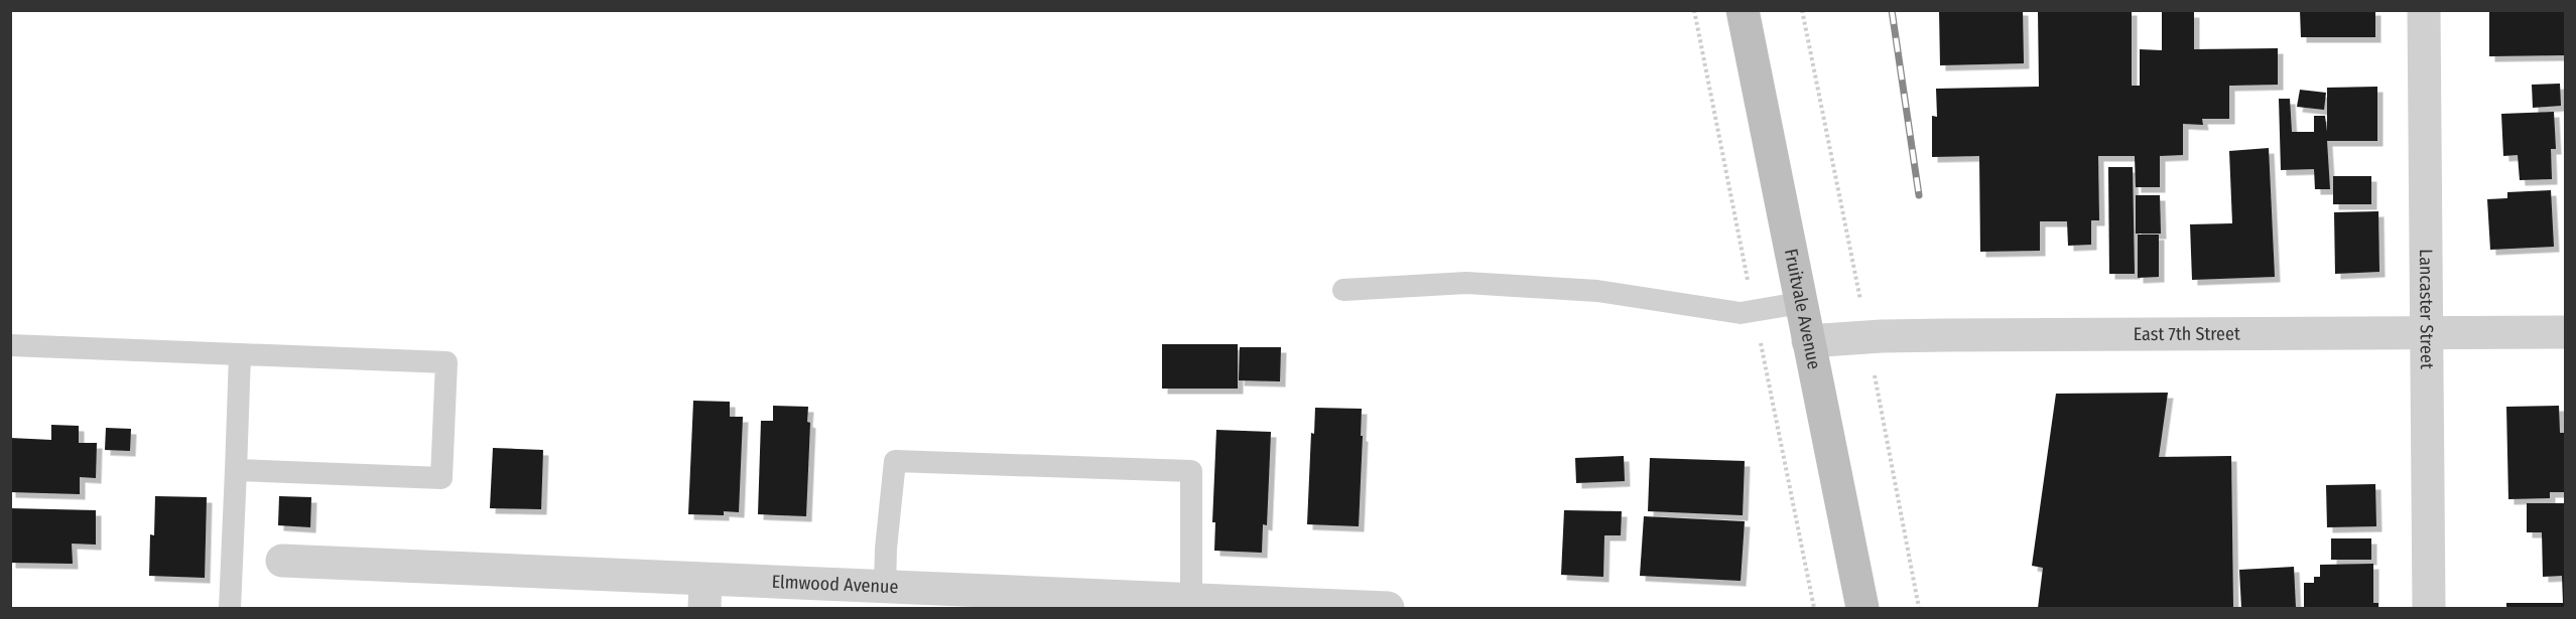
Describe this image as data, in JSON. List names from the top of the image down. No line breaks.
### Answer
{"streets":{"main road":["Fruitvale Avenue"],"street":["Lancaster Street","East 7th Street","Elmwood Avenue"]},"crossings":[["Lancaster Street","East 7th Street"],["Fruitvale Avenue","East 7th Street"]]}
